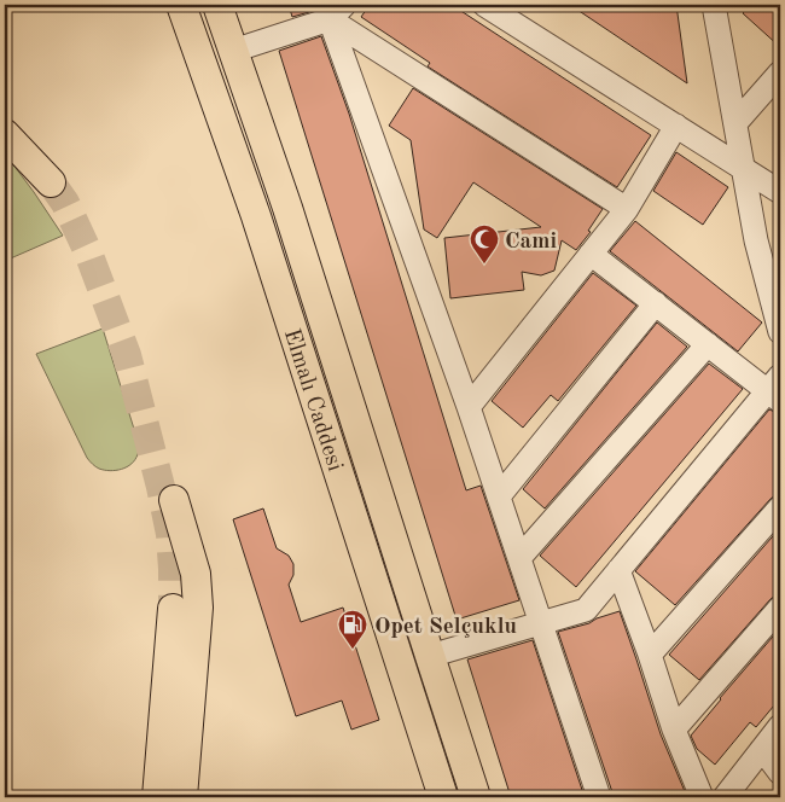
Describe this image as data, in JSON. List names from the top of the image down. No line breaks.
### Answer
{"streets":{"main road":["Elmalı Caddesi"]},"places":{"mosque":["Cami"],"fuel station":["Opet Selçuklu"]}}
